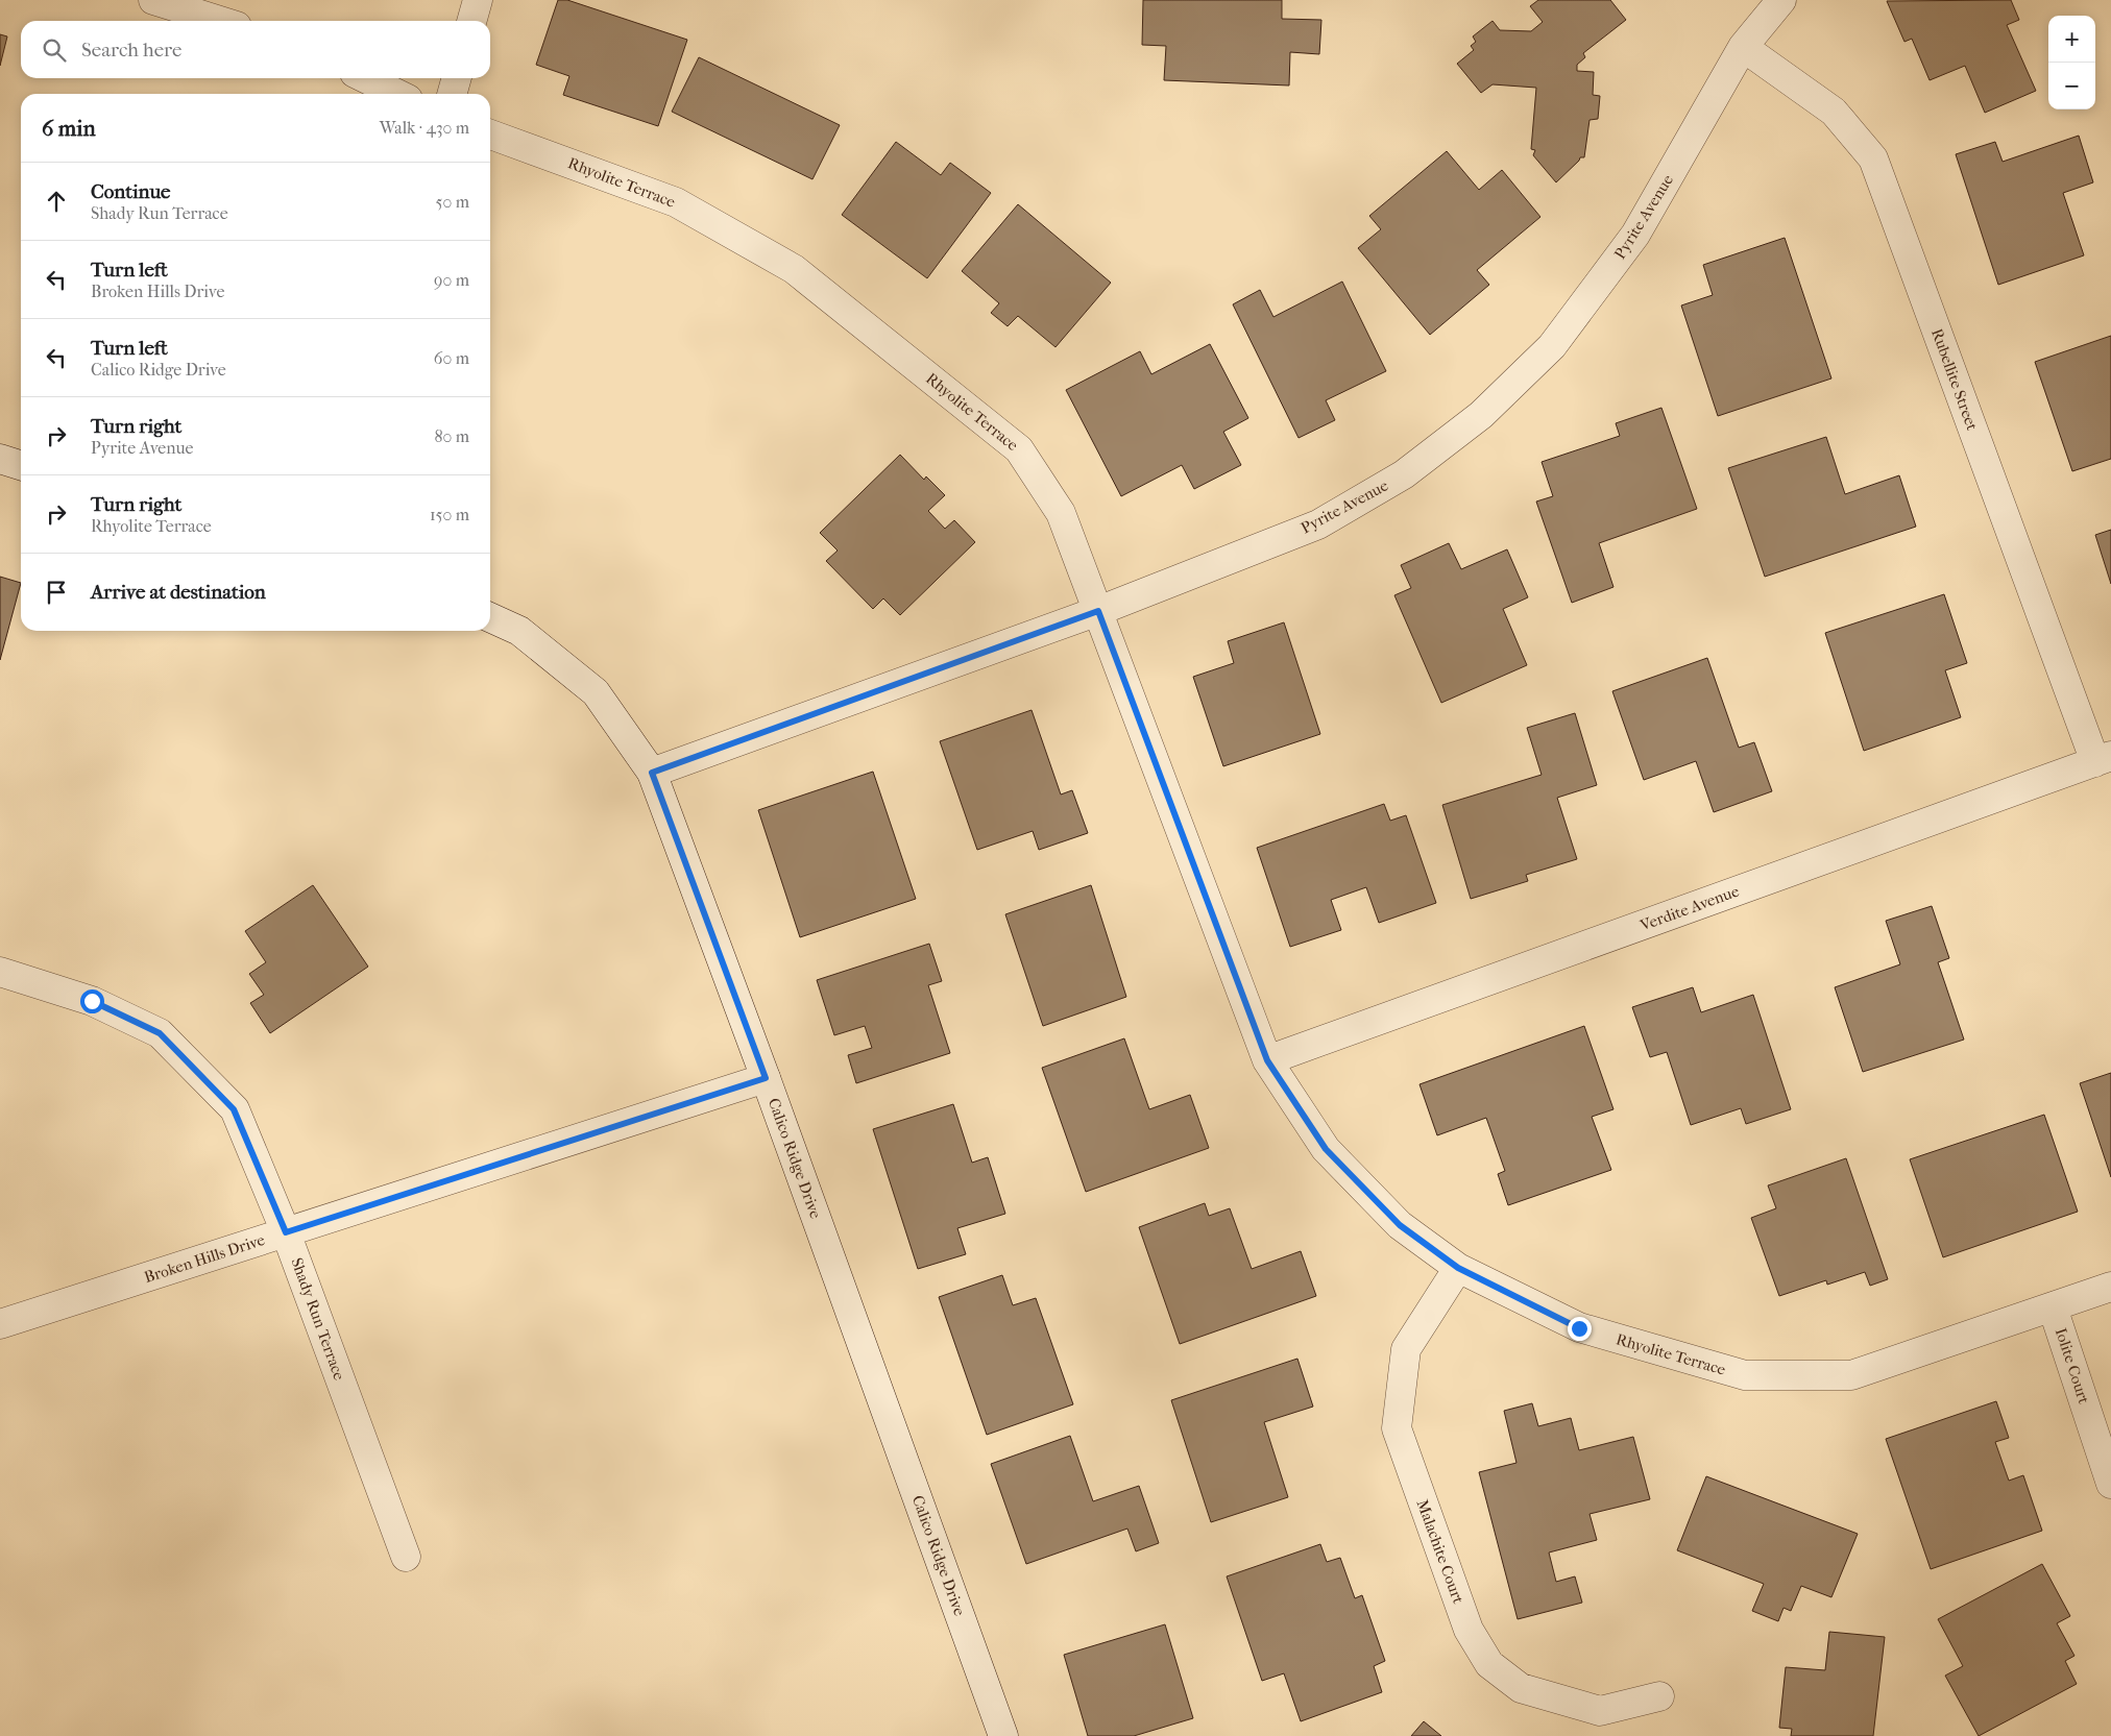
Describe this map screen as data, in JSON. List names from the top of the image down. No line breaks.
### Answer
{"streets":{"street":["Rhyolite Terrace","Pyrite Avenue","Rubellite Street","Verdite Avenue","Calico Ridge Drive","Broken Hills Drive","Shady Run Terrace","Iolite Court","Malachite Court"]},"crossings":[["Rhyolite Terrace","Pyrite Avenue"],["Rhyolite Terrace","Verdite Avenue"],["Rhyolite Terrace","Iolite Court"],["Rhyolite Terrace","Malachite Court"],["Pyrite Avenue","Rubellite Street"],["Pyrite Avenue","Calico Ridge Drive"],["Rubellite Street","Verdite Avenue"],["Calico Ridge Drive","Broken Hills Drive"],["Broken Hills Drive","Shady Run Terrace"]],"page":{"map_buttons":["+","−"],"search":"Search here","heading":["6 min","Walk · 430 m"],"list":[["Continue","Shady Run Terrace","50 m"],["Turn left","Broken Hills Drive","90 m"],["Turn left","Calico Ridge Drive","60 m"],["Turn right","Pyrite Avenue","80 m"],["Turn right","Rhyolite Terrace","150 m"],"Arrive at destination"]}}
